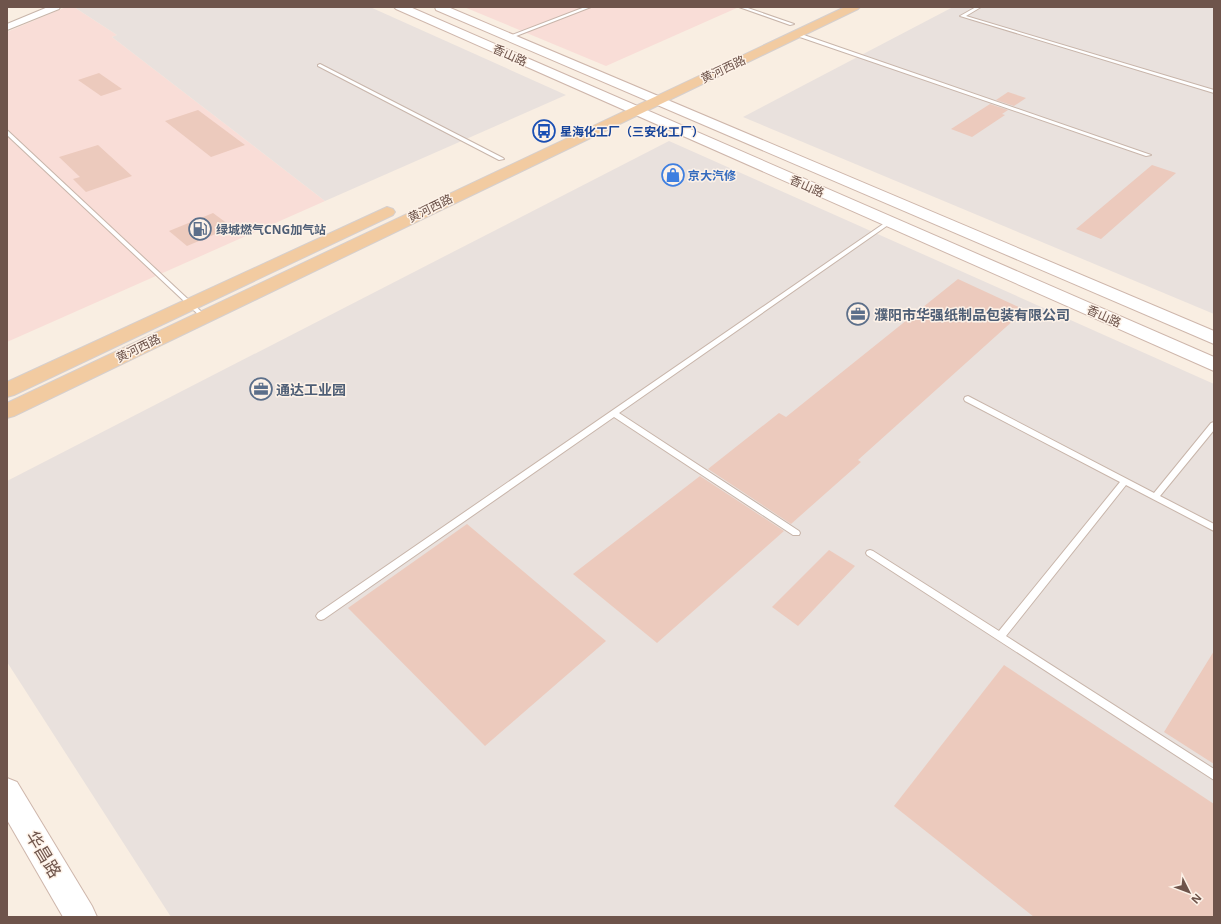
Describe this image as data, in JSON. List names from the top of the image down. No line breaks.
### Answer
{"streets":{"main road":["黄河西路"],"street":["香山路","华昌路"]},"crossings":[["香山路","黄河西路"]],"places":{"bus stop":["星海化工厂（三安化工厂）"],"shop":["京大汽修"],"fuel station":["绿城燃气CNG加气站"],"office":["濮阳市华强纸制品包装有限公司","通达工业园"]},"north":"bottom right"}
